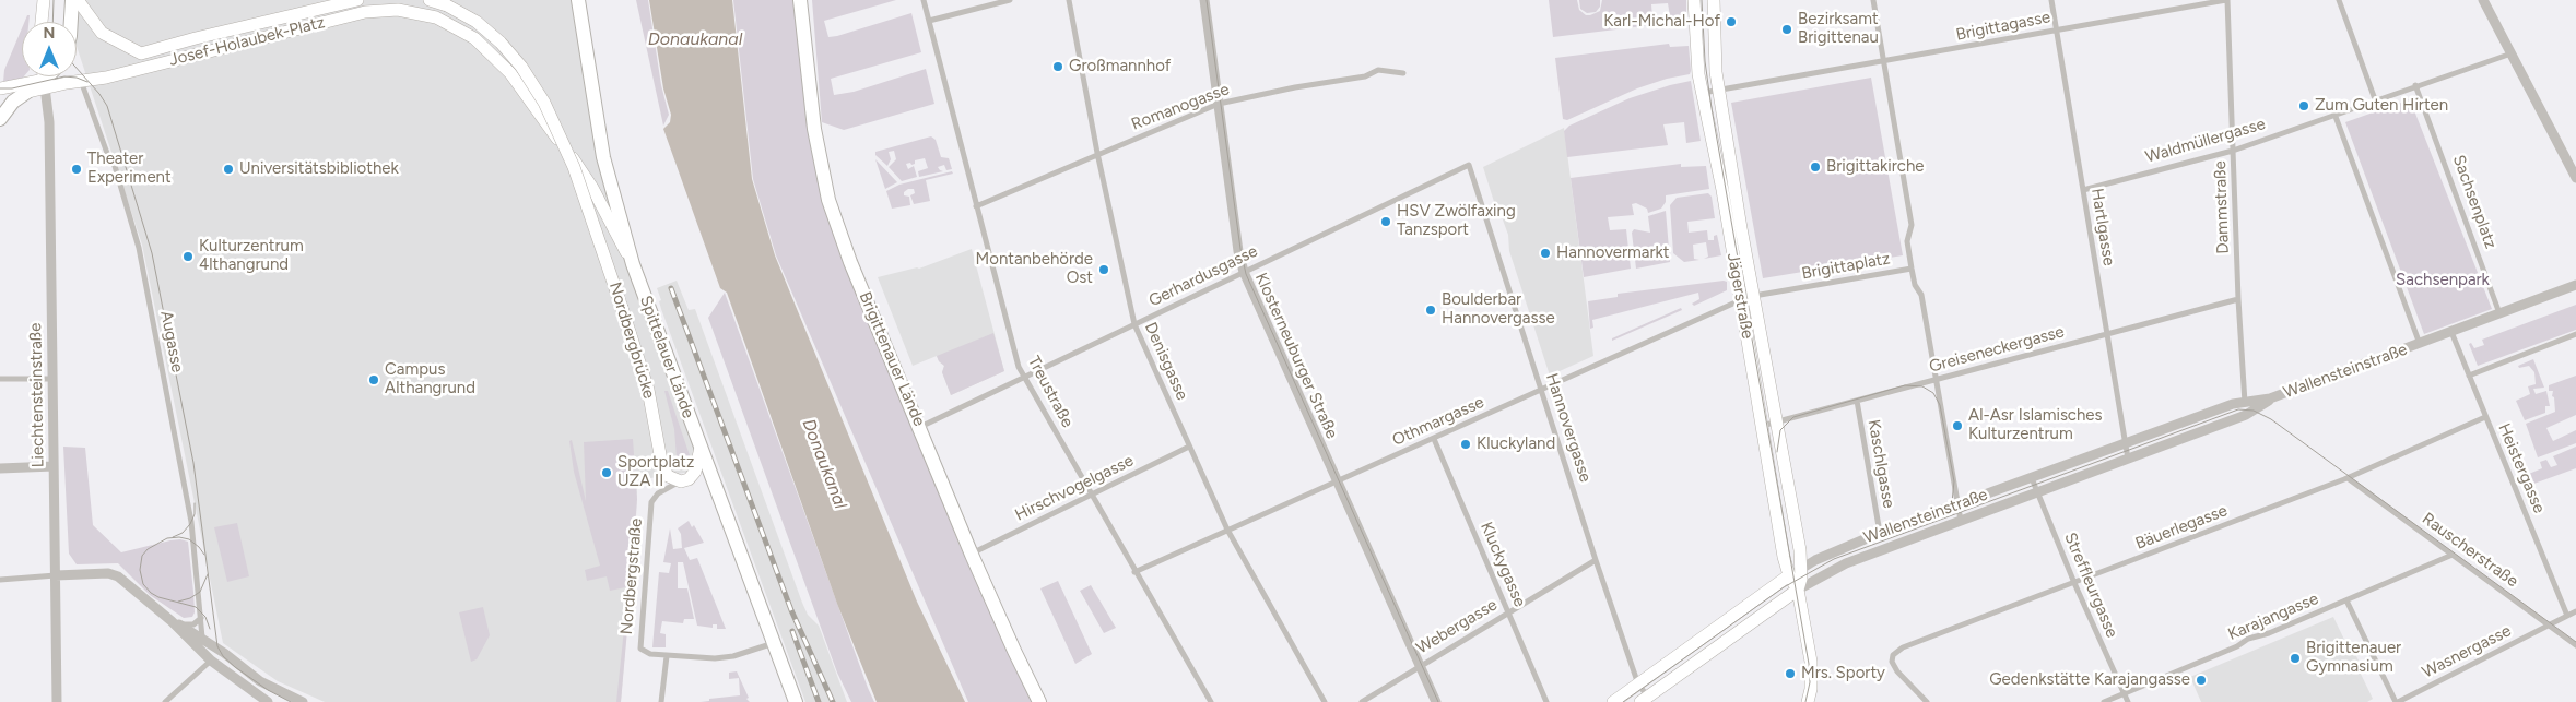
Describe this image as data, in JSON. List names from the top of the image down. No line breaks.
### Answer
{"streets":{"main road":["Josef-Holaubek-Platz","Jägerstraße","Nordbergbrücke","Spittelauer Lände","Brigittenauer Lände","Wallensteinstraße"],"street":["Brigittagasse","Romanogasse","Waldmüllergasse","Sachsenplatz","Dammstraße","Hartlgasse","Brigittaplatz","Gerhardusgasse","Augasse","Greiseneckergasse","Klosterneuburger Straße","Denisgasse","Treustraße","Liechtensteinstraße","Othmargasse","Hannovergasse","Kaschlgasse","Heistergasse","Hirschvogelgasse","Bäuerlegasse","Rauscherstraße","Kluckygasse","Nordbergstraße","Streffleurgasse","Karajangasse","Webergasse","Wasnergasse"]},"crossings":[["Brigittagasse","Dammstraße"],["Brigittagasse","Hartlgasse"],["Brigittagasse","Brigittaplatz"],["Josef-Holaubek-Platz","Nordbergbrücke"],["Josef-Holaubek-Platz","Augasse"],["Josef-Holaubek-Platz","Liechtensteinstraße"],["Romanogasse","Klosterneuburger Straße"],["Romanogasse","Denisgasse"],["Romanogasse","Treustraße"],["Waldmüllergasse","Dammstraße"],["Waldmüllergasse","Hartlgasse"],["Dammstraße","Greiseneckergasse"],["Dammstraße","Wallensteinstraße"],["Hartlgasse","Greiseneckergasse"],["Hartlgasse","Wallensteinstraße"],["Brigittaplatz","Jägerstraße"],["Brigittaplatz","Othmargasse"],["Gerhardusgasse","Klosterneuburger Straße"],["Gerhardusgasse","Brigittenauer Lände"],["Gerhardusgasse","Denisgasse"],["Gerhardusgasse","Treustraße"],["Gerhardusgasse","Hannovergasse"],["Jägerstraße","Greiseneckergasse"],["Jägerstraße","Wallensteinstraße"],["Jägerstraße","Othmargasse"],["Nordbergbrücke","Spittelauer Lände"],["Nordbergbrücke","Nordbergstraße"],["Greiseneckergasse","Kaschlgasse"],["Klosterneuburger Straße","Othmargasse"],["Klosterneuburger Straße","Webergasse"],["Brigittenauer Lände","Hirschvogelgasse"],["Denisgasse","Othmargasse"],["Denisgasse","Hirschvogelgasse"],["Wallensteinstraße","Hannovergasse"],["Wallensteinstraße","Kaschlgasse"],["Wallensteinstraße","Streffleurgasse"],["Treustraße","Othmargasse"],["Treustraße","Hirschvogelgasse"],["Othmargasse","Hannovergasse"],["Othmargasse","Kluckygasse"],["Hannovergasse","Webergasse"],["Heistergasse","Bäuerlegasse"],["Heistergasse","Wasnergasse"],["Bäuerlegasse","Rauscherstraße"],["Bäuerlegasse","Streffleurgasse"],["Rauscherstraße","Karajangasse"],["Rauscherstraße","Wasnergasse"],["Kluckygasse","Webergasse"],["Streffleurgasse","Karajangasse"]],"water":["Donaukanal"],"parks":["Sachsenpark"],"places":["Karl-Michal-Hof","Bezirksamt Brigittenau","Großmannhof","Zum Guten Hirten","Brigittakirche","Theater Experiment","Universitätsbibliothek","HSV Zwölfaxing Tanzsport","Hannovermarkt","Kulturzentrum 4lthangrund","Montanbehörde Ost","Boulderbar Hannovergasse","Campus Althangrund","Al-Asr Islamisches Kulturzentrum","Kluckyland","Sportplatz UZA II","Brigittenauer Gymnasium","Mrs. Sporty","Gedenkstätte Karajangasse"],"north":"top"}
